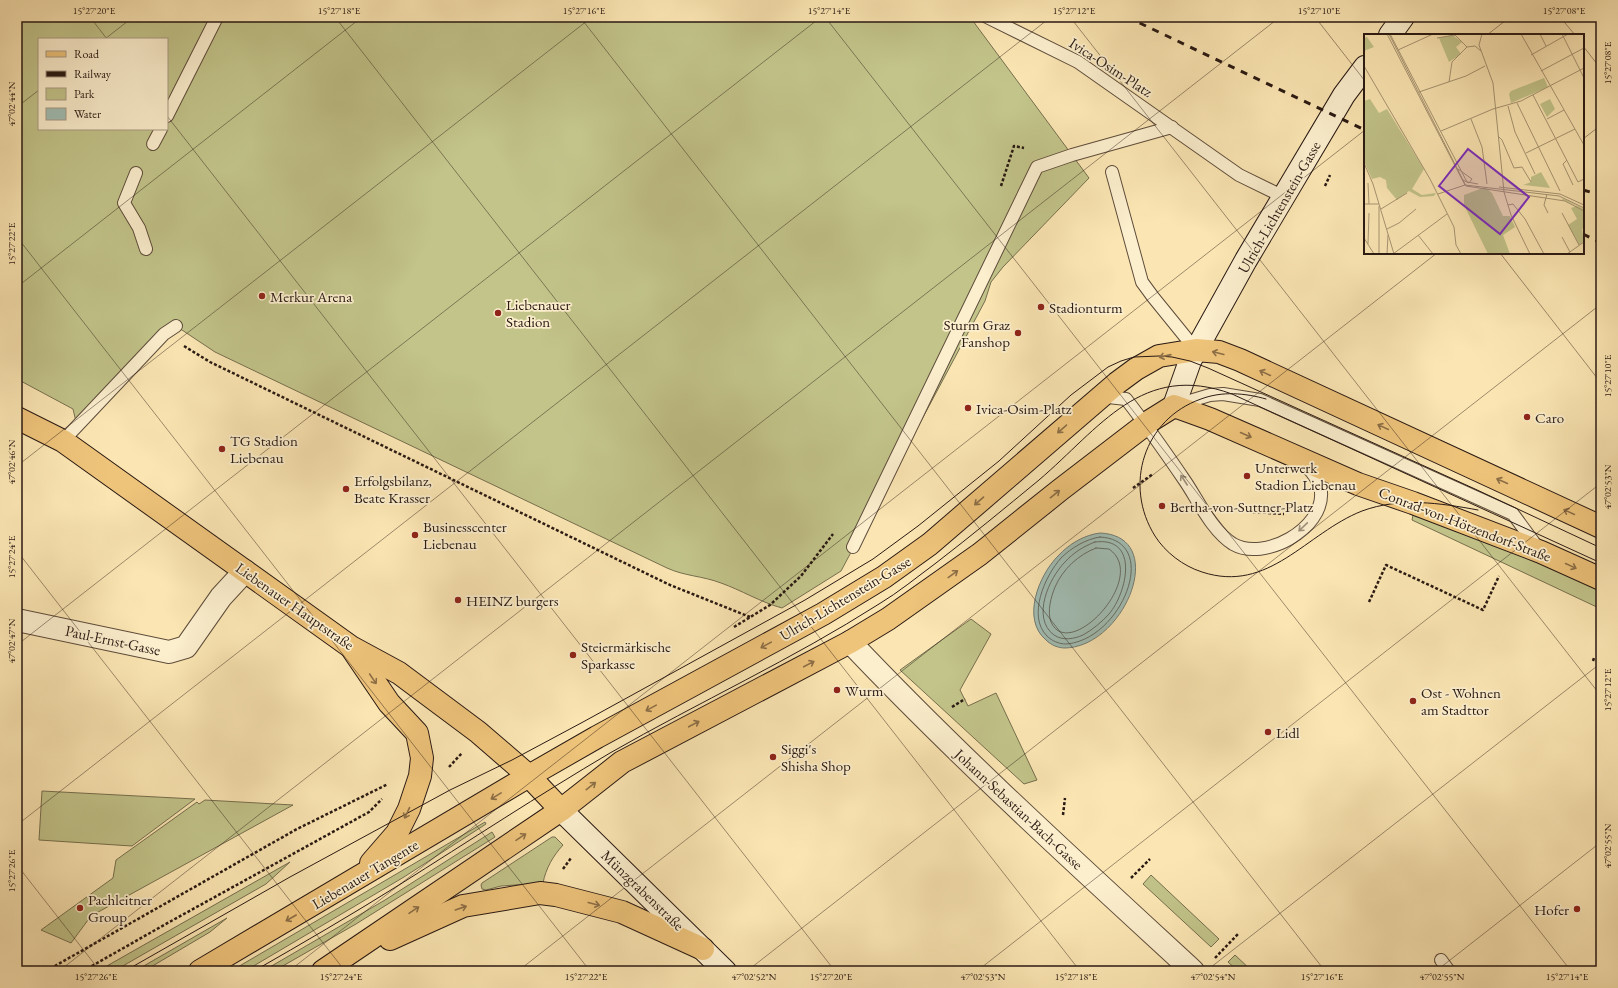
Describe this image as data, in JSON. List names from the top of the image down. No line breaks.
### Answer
{"streets":{"main road":["Ulrich-Lichtenstein-Gasse","Conrad-von-Hötzendorf-Straße","Liebenauer Hauptstraße","Liebenauer Tangente"],"street":["Paul-Ernst-Gasse","Johann-Sebastian-Bach-Gasse","Münzgrabenstraße"],"lane":["Ivica-Osim-Platz"]},"crossings":[["Ivica-Osim-Platz","Ulrich-Lichtenstein-Gasse"],["Ulrich-Lichtenstein-Gasse","Conrad-von-Hötzendorf-Straße"],["Ulrich-Lichtenstein-Gasse","Liebenauer Hauptstraße"],["Ulrich-Lichtenstein-Gasse","Liebenauer Tangente"],["Liebenauer Hauptstraße","Paul-Ernst-Gasse"],["Liebenauer Hauptstraße","Liebenauer Tangente"],["Liebenauer Hauptstraße","Münzgrabenstraße"]],"one_way":["Ulrich-Lichtenstein-Gasse"],"places":["Merkur Arena","Stadionturm","Liebenauer Stadion","Sturm Graz Fanshop","Ivica-Osim-Platz","Caro","TG Stadion Liebenau","Unterwerk Stadion Liebenau","Erfolgsbilanz, Beate Krasser","Bertha-von-Suttner-Platz","Businesscenter Liebenau","HEINZ burgers","Steiermärkische Sparkasse","Wurm","Ost - Wohnen am Stadttor","Lidl","Siggi's Shisha Shop","Pachleitner Group","Hofer"],"legend":["Road","Railway","Park","Water"],"coordinates":["15°27'20\"E","15°27'18\"E","15°27'16\"E","15°27'14\"E","15°27'12\"E","15°27'10\"E","15°27'08\"E","47°02'44\"N","15°27'22\"E","47°02'46\"N","47°02'53\"N","15°27'24\"E","47°02'47\"N","47°02'55\"N","15°27'26\"E","47°02'52\"N","47°02'54\"N"]}
